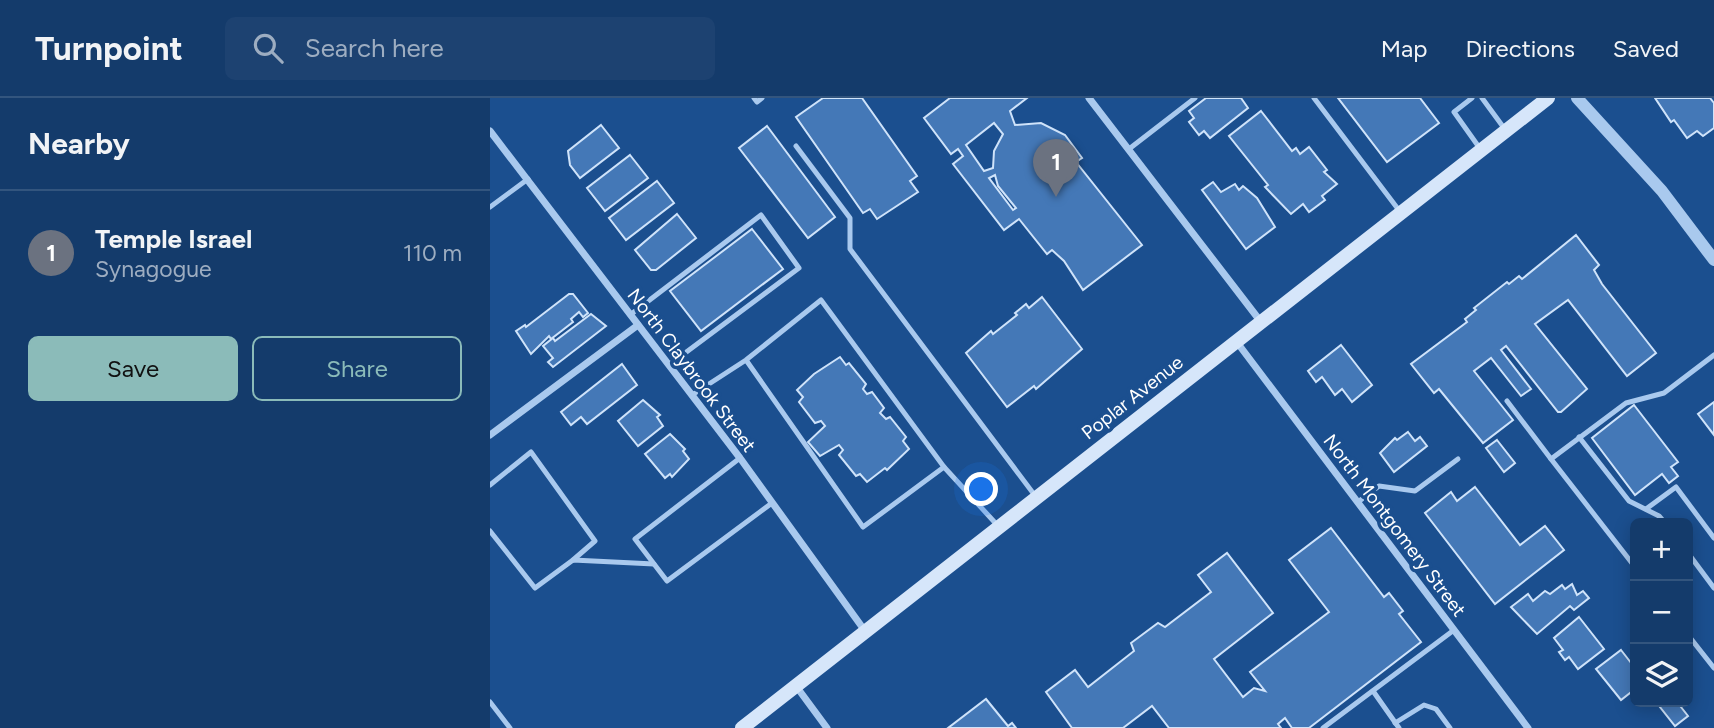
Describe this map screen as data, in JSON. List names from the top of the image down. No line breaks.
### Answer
{"streets":{"main road":["Poplar Avenue"],"street":["North Claybrook Street","North Montgomery Street"]},"crossings":[["North Claybrook Street","Poplar Avenue"],["Poplar Avenue","North Montgomery Street"]],"page":{"header":"Turnpoint","search":"Search here","nav":["Map","Directions","Saved"],"heading":"Nearby","pins":"1","list":[{"mark":"1","name":"Temple Israel","note":"Synagogue","value":"110 m"}],"buttons":["Save","Share"],"map_buttons":["+","−"]}}
